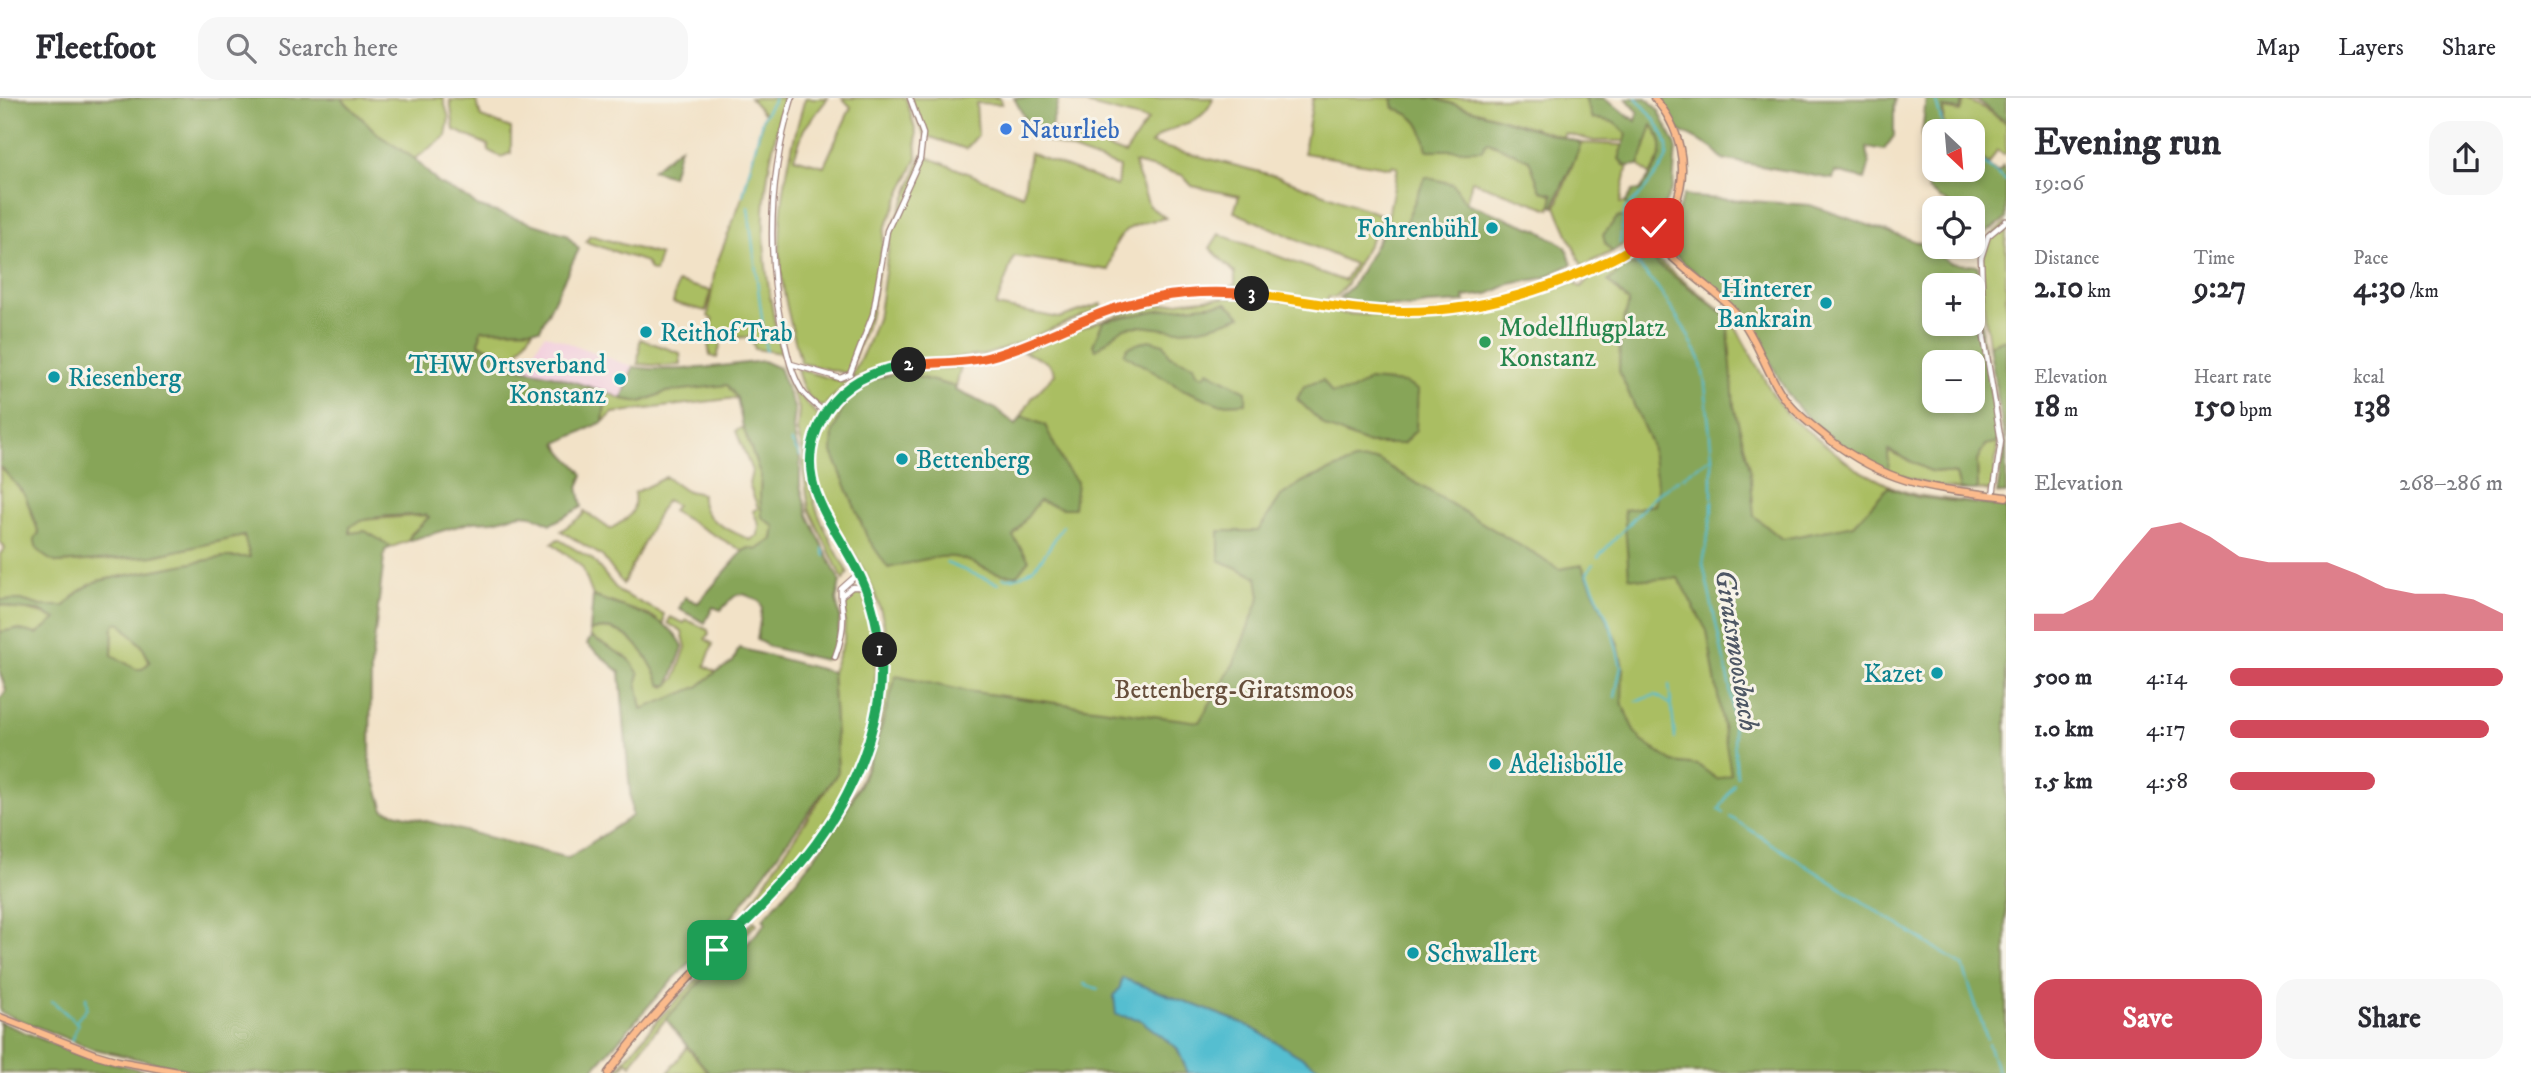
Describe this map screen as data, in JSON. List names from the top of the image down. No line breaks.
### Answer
{"water":["Giratsmoosbach"],"parks":["Bettenberg-Giratsmoos"],"places":["Naturlieb","Fohrenbühl","Hinterer Bankrain","Reithof Trab","Modellflugplatz Konstanz","Riesenberg","THW Ortsverband Konstanz","Bettenberg","Kazet","Adelisbölle","Schwallert"],"north":"bottom right","page":{"header":"Fleetfoot","search":"Search here","nav":["Map","Layers","Share"],"heading":["Evening run","19:06"],"map_buttons":["+","−"],"stats":[["Distance","2.10 km"],["Time","9:27"],["Pace","4:30 /km"],["Elevation","18 m"],["Heart rate","150 bpm"],["kcal","138"]],"pins":["3","2","1"],"chart":["Elevation","268–286 m"],"list":[{"name":"500 m","note":"4:14"},{"name":"1.0 km","note":"4:17"},{"name":"1.5 km","note":"4:58"}],"buttons":["Save","Share"]}}
